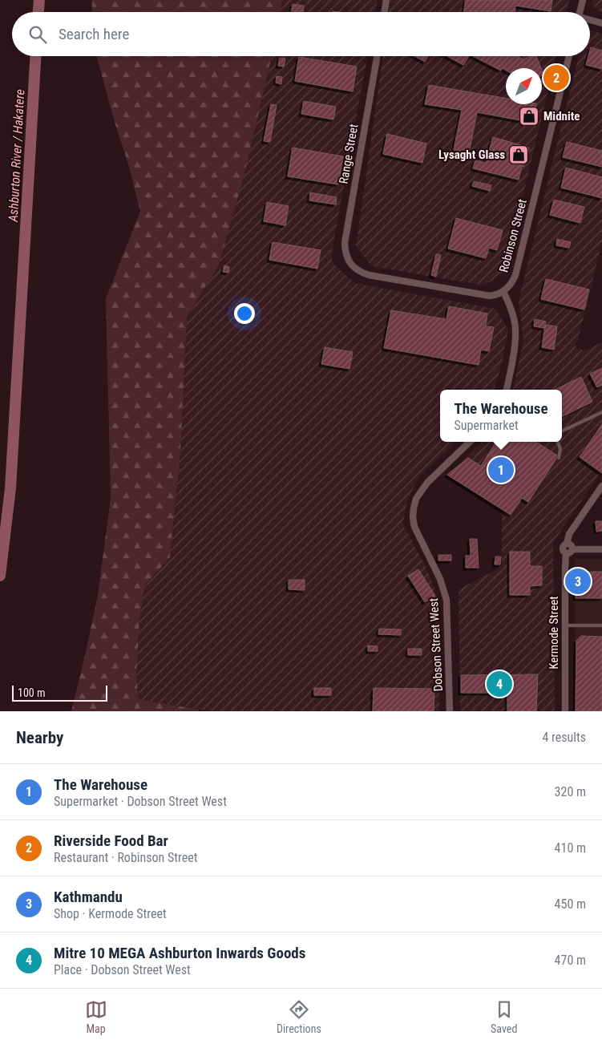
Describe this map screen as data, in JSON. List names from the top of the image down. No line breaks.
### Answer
{"streets":{"street":["Range Street","Robinson Street","Kermode Street","Dobson Street West"]},"crossings":[["Range Street","Robinson Street"]],"water":["Ashburton River / Hakatere"],"places":{"shop":["Midnite","Lysaght Glass"]},"scale_bar":"100 m","north":"top right","page":{"search":"Search here","pins":["2","1","3","4"],"popup":["The Warehouse","Supermarket"],"scale":"100 m","heading":["Nearby","4 results"],"list":[{"mark":"1","name":"The Warehouse","note":"Supermarket · Dobson Street West","value":"320 m"},{"mark":"2","name":"Riverside Food Bar","note":"Restaurant · Robinson Street","value":"410 m"},{"mark":"3","name":"Kathmandu","note":"Shop · Kermode Street","value":"450 m"},{"mark":"4","name":"Mitre 10 MEGA Ashburton Inwards Goods","note":"Place · Dobson Street West","value":"470 m"}],"nav":["Map","Directions","Saved"]}}
